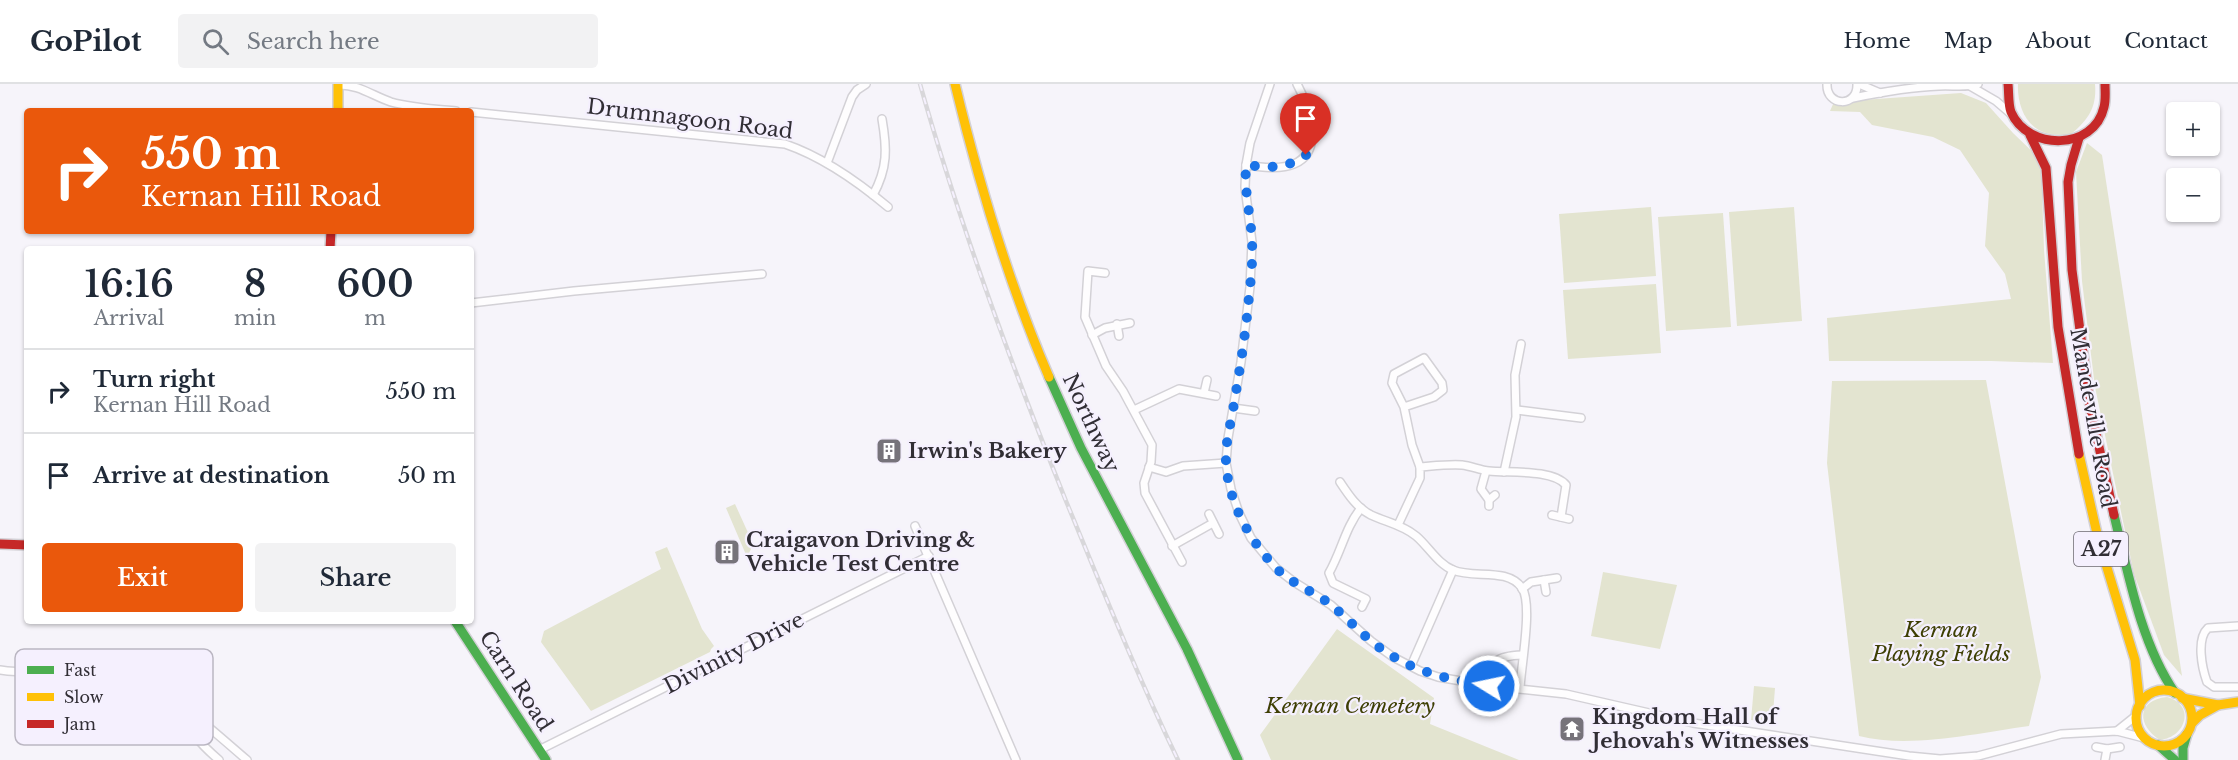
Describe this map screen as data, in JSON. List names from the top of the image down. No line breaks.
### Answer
{"streets":{"main road":["Mandeville Road","Northway","A27","Carn Road"],"street":["Drumnagoon Road","Divinity Drive"]},"crossings":[["Mandeville Road","A27"],["Divinity Drive","Carn Road"]],"parks":["Kernan Playing Fields","Kernan Cemetery"],"places":{"building":["Irwin's Bakery","Craigavon Driving & Vehicle Test Centre"],"temple":["Kingdom Hall of Jehovah's Witnesses"]},"legend":["Fast","Slow","Jam"],"page":{"header":"GoPilot","search":"Search here","nav":["Home","Map","About","Contact"],"map_buttons":["+","−"],"turn":["550 m","Kernan Hill Road"],"eta":["16:16","Arrival","8","min","600","m"],"list":[{"name":"Turn right","note":"Kernan Hill Road","value":"550 m"},{"name":"Arrive at destination","value":"50 m"}],"buttons":["Exit","Share"]}}
